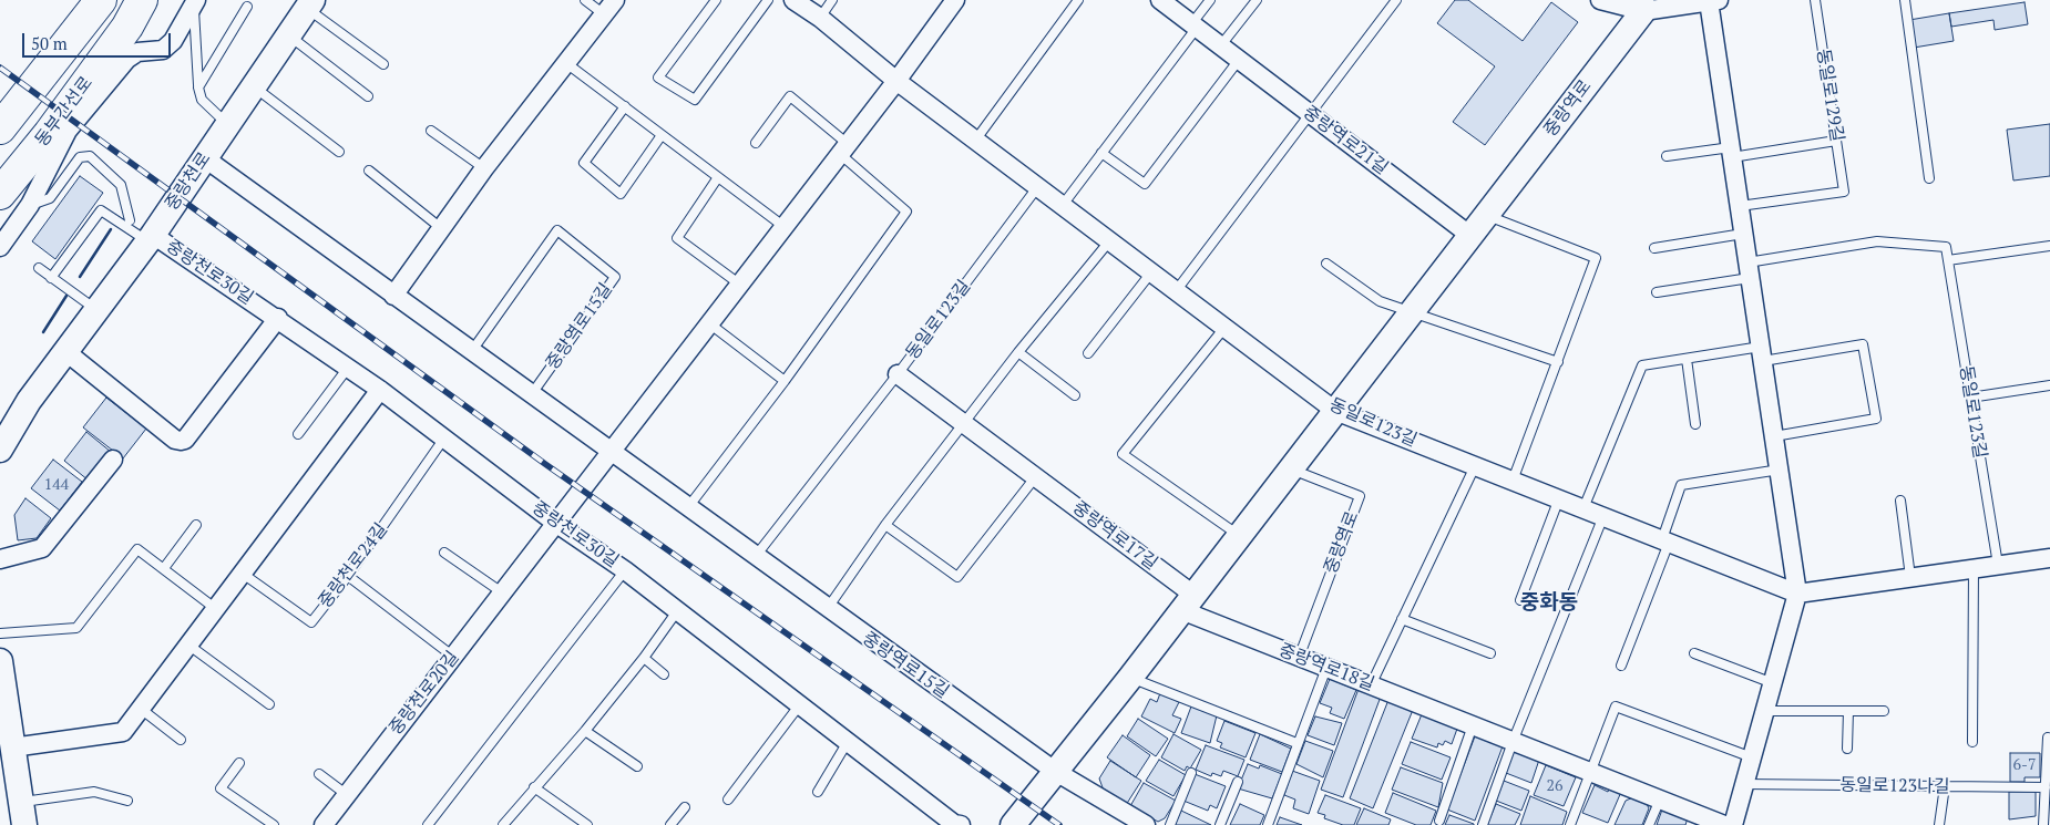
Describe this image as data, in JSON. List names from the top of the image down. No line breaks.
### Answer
{"streets":{"highway":["동부간선로"],"street":["중랑역로","중랑역로21길","중랑천로","중랑천로30길","동일로123길","중랑역로15길","중랑역로17길","중랑역로18길","중랑천로20길"],"lane":["동일로129길","중랑천로24길","동일로123나길"]},"crossings":[["중랑역로","중랑역로21길"],["중랑역로","동일로123길"],["중랑역로","중랑역로15길"],["중랑역로","중랑역로17길"],["중랑역로","중랑역로18길"],["중랑천로","중랑천로30길"],["중랑천로","중랑역로15길"],["중랑천로30길","중랑천로24길"],["중랑천로30길","중랑천로20길"],["동일로123길","중랑역로17길"],["동일로123길","중랑천로20길"],["중랑역로15길","중랑천로20길"],["중랑역로17길","중랑역로18길"]],"districts":["중화동"],"house_numbers":["144","6-7","26"],"scale_bar":"50 m"}
